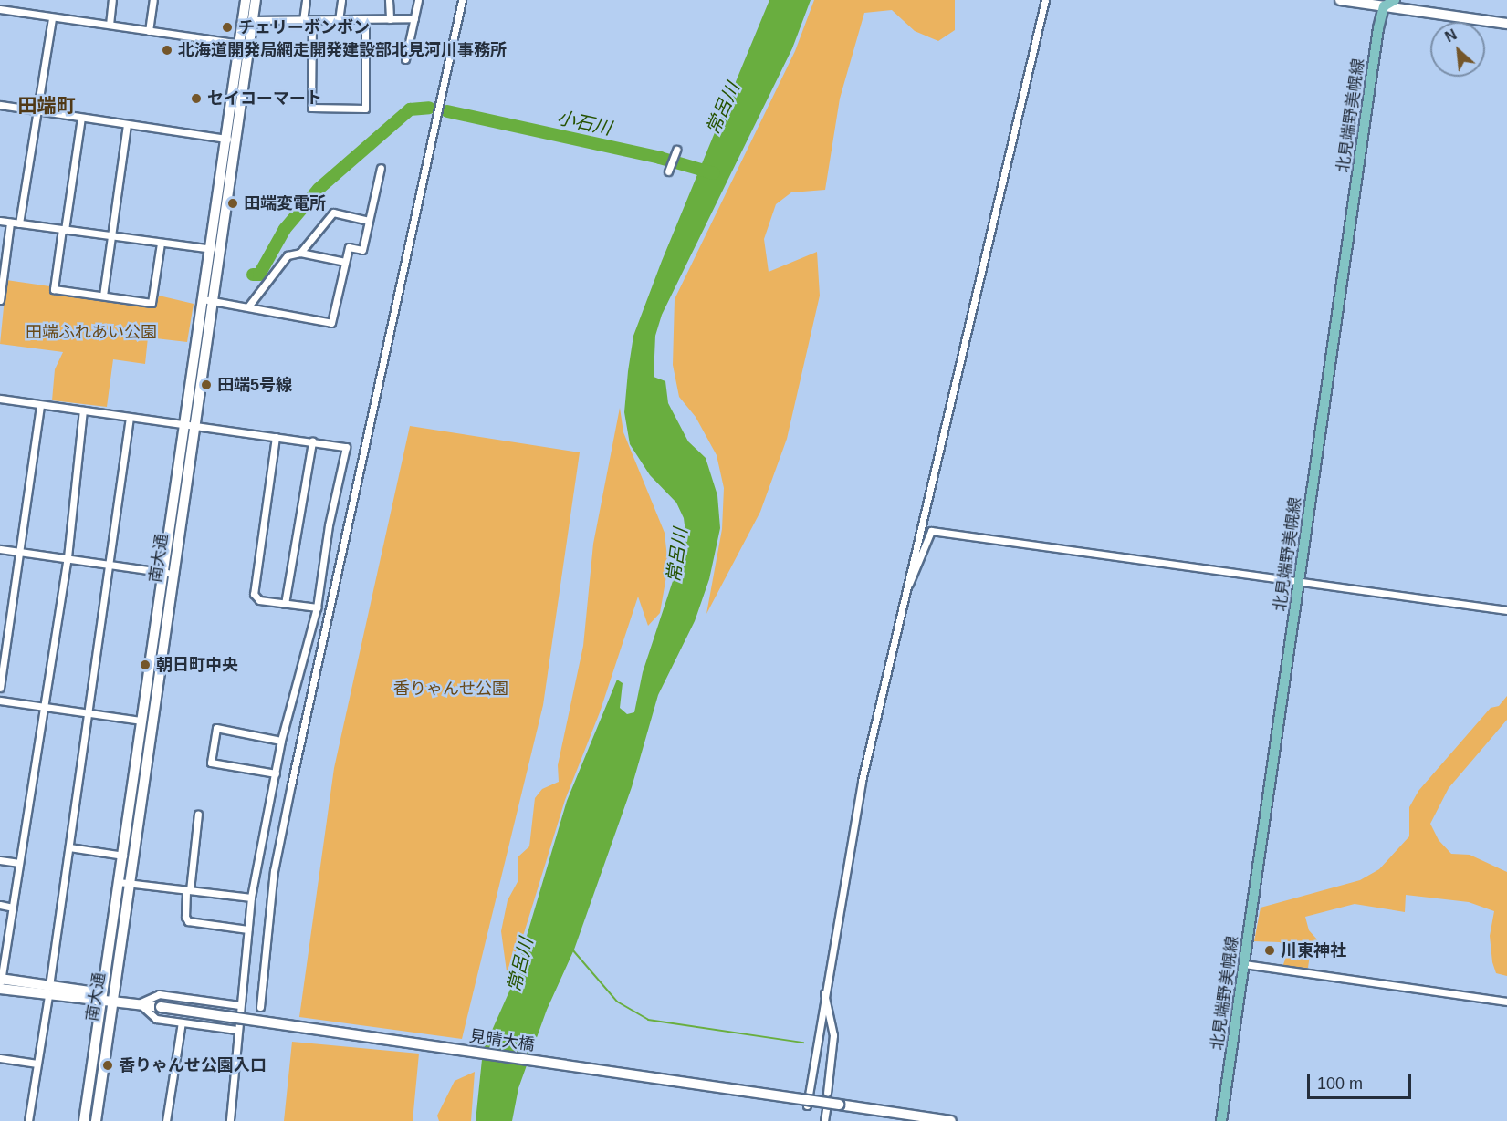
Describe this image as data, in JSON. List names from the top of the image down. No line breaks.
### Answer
{"streets":{"main road":["北見端野美幌線"],"street":["南大通","見晴大橋"]},"crossings":[["南大通","見晴大橋"]],"districts":["田端町"],"water":["常呂川","小石川"],"parks":["田端ふれあい公園","香りゃんせ公園"],"places":["チェリーボンボン","北海道開発局網走開発建設部北見河川事務所","セイコーマート","田端変電所","田端5号線","朝日町中央","川東神社","香りゃんせ公園入口"],"scale_bar":"100 m","north":"top left"}
